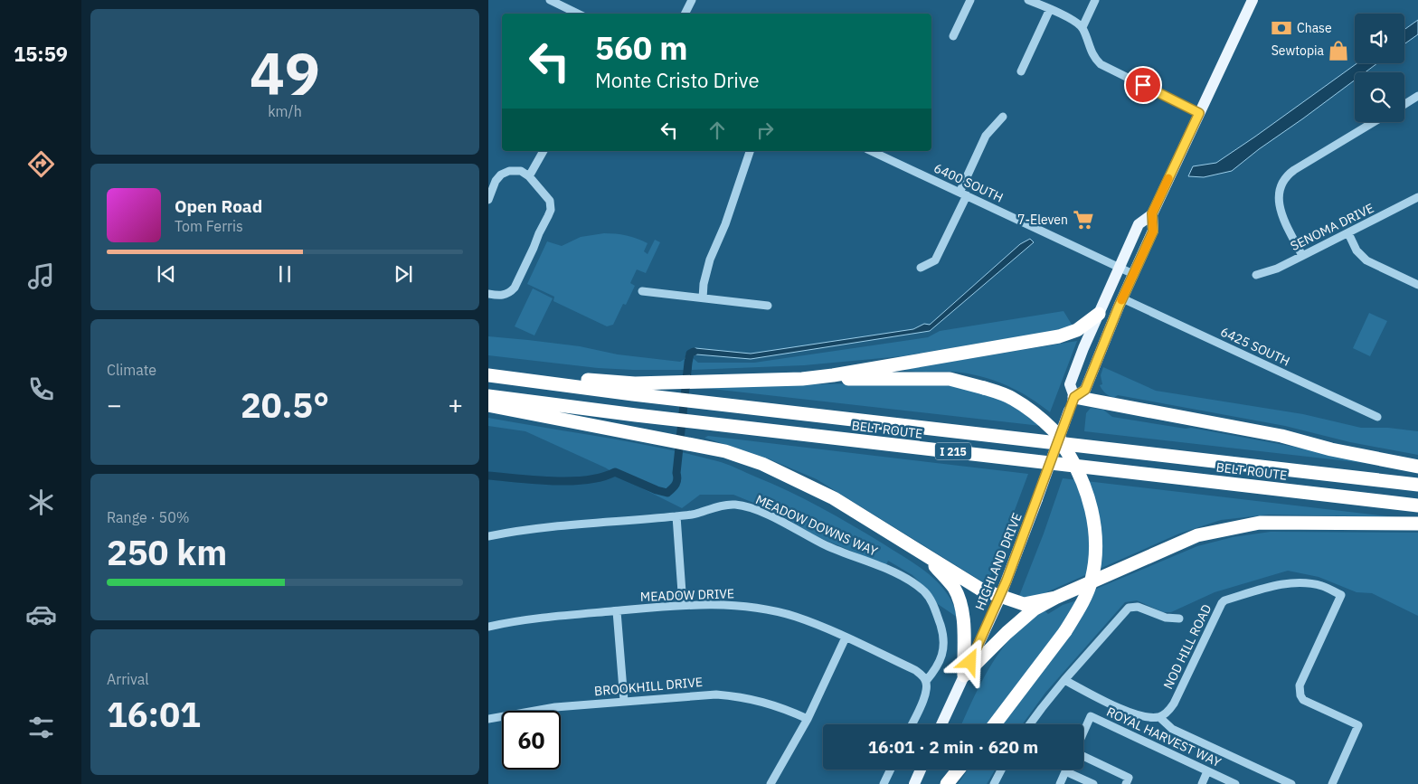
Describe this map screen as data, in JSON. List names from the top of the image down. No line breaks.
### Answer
{"streets":{"highway":["BELT ROUTE","I 215"],"main road":["HIGHLAND DRIVE"],"street":["6400 SOUTH","SENOMA DRIVE","6425 SOUTH","MEADOW DOWNS WAY","MEADOW DRIVE","NOD HILL ROAD","BROOKHILL DRIVE","ROYAL HARVEST WAY"]},"crossings":[["6400 SOUTH","HIGHLAND DRIVE"],["6425 SOUTH","HIGHLAND DRIVE"],["MEADOW DOWNS WAY","MEADOW DRIVE"]],"places":{"bank":["Chase"],"shop":["Sewtopia"],"supermarket":["7-Eleven"]},"page":{"tabs":"15:59","tile":[["49","km/h"],"Climate",["Range · 50%","250 km"],["Arrival","16:01"]],"turn":["560 m","Monte Cristo Drive"],"song":["Open Road","Tom Ferris"],"heat":["−","20.5°","+"],"limit":"60","trip":"16:01 · 2 min · 620 m"}}
